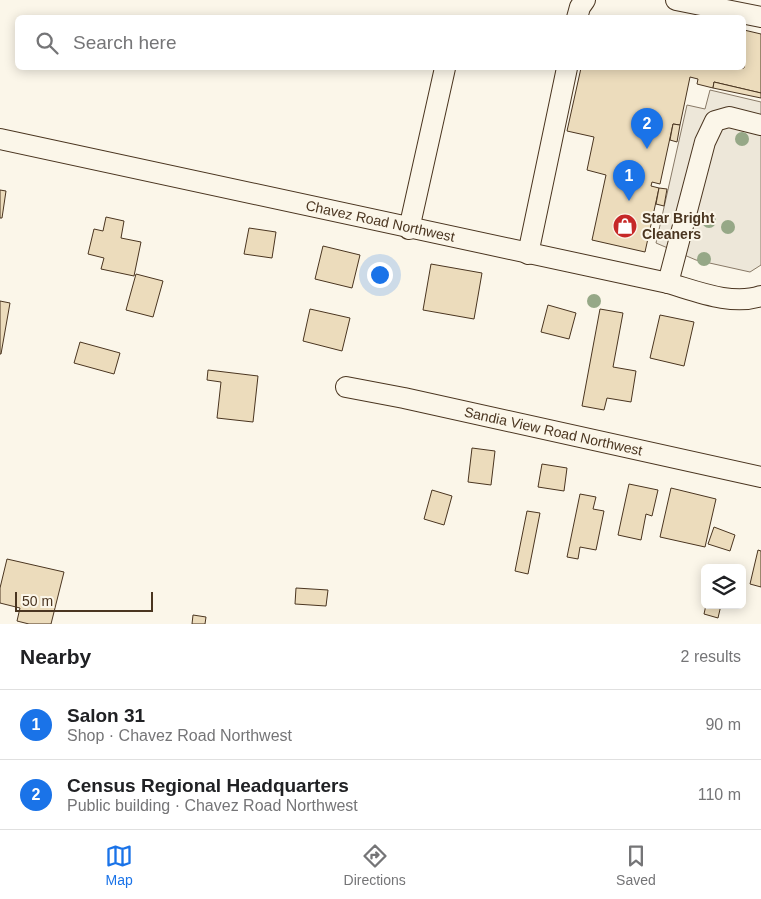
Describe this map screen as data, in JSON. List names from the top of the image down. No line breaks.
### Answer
{"streets":{"street":["Chavez Road Northwest","Sandia View Road Northwest"]},"places":{"shop":["Star Bright Cleaners"]},"scale_bar":"50 m","page":{"search":"Search here","pins":["2","1"],"scale":"50 m","heading":["Nearby","2 results"],"list":[{"mark":"1","name":"Salon 31","note":"Shop · Chavez Road Northwest","value":"90 m"},{"mark":"2","name":"Census Regional Headquarters","note":"Public building · Chavez Road Northwest","value":"110 m"}],"nav":["Map","Directions","Saved"]}}
